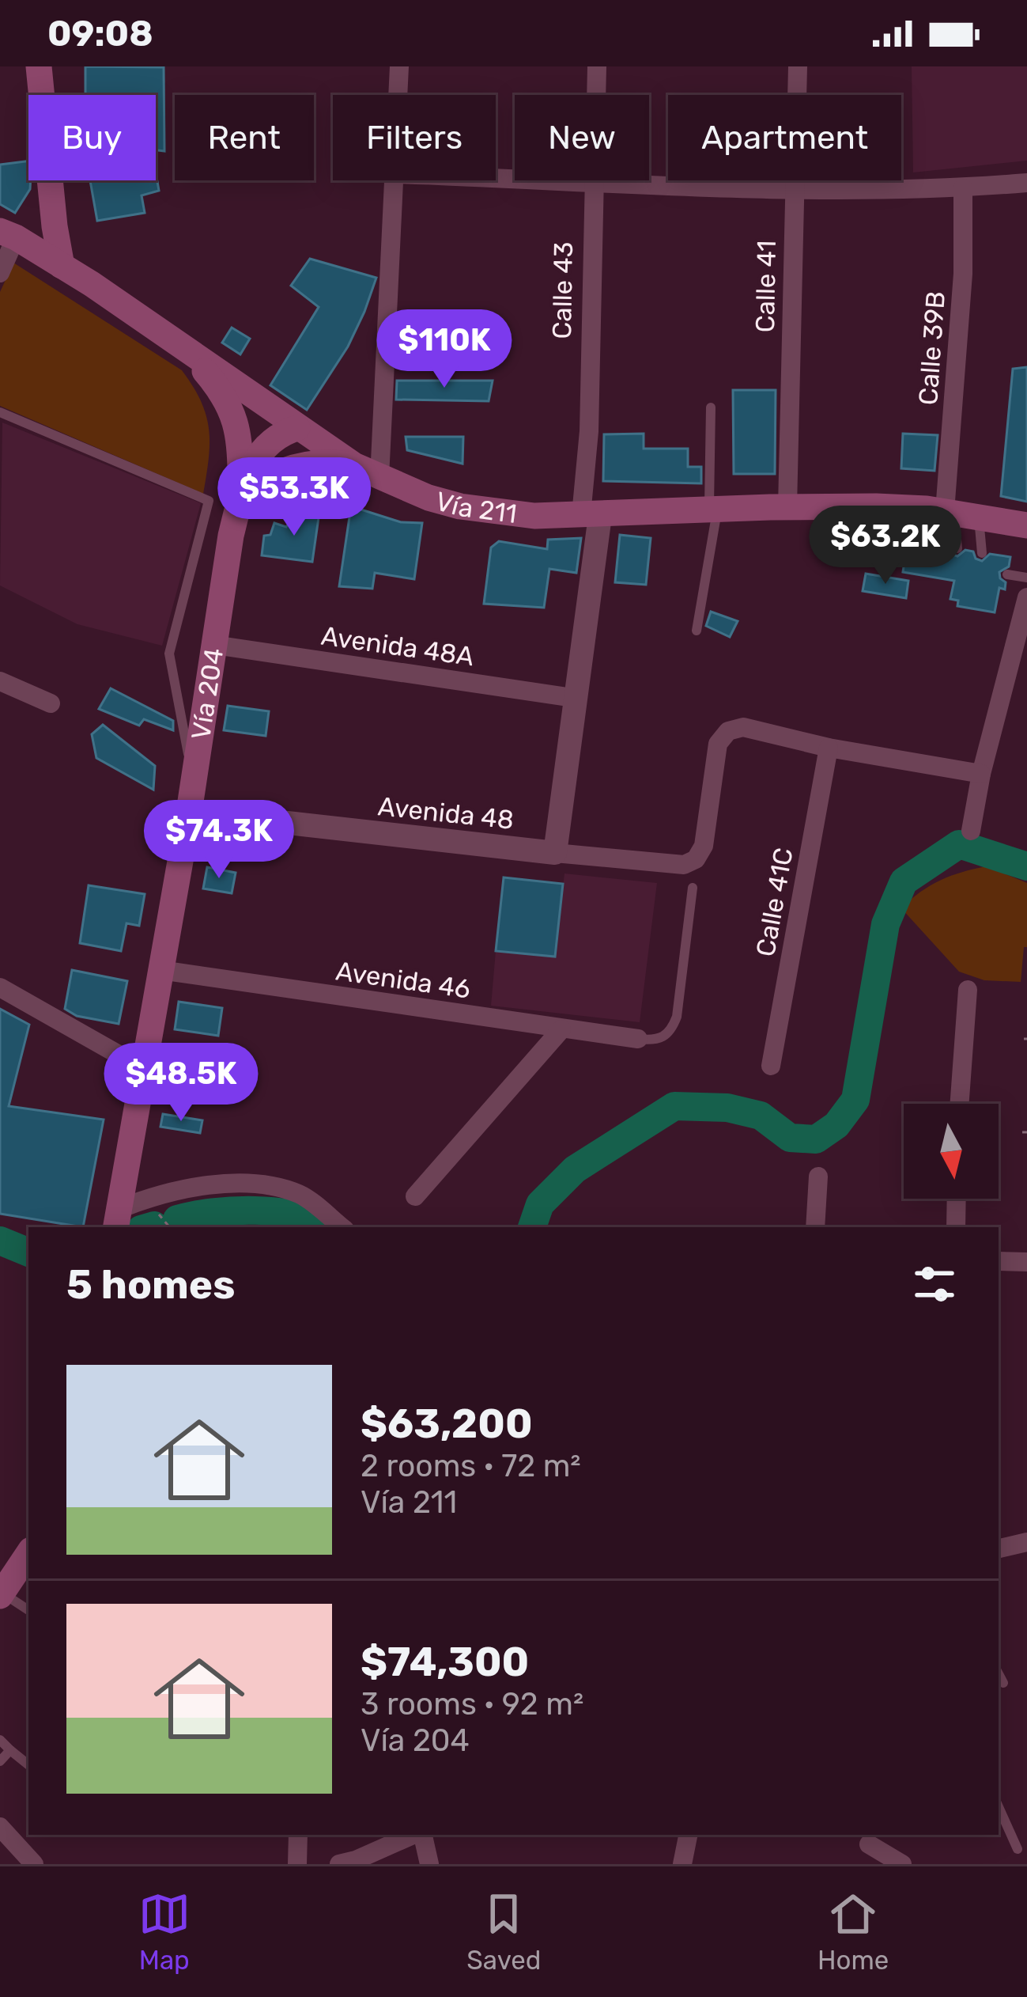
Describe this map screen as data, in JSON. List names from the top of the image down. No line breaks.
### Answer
{"streets":{"main road":["Vía 211","Vía 204"],"street":["Calle 41","Calle 43","Calle 39B","Avenida 48A","Avenida 48","Calle 41C","Avenida 46"]},"crossings":[["Calle 41","Vía 211"],["Calle 43","Vía 211"],["Calle 43","Avenida 48A"],["Calle 43","Avenida 48"],["Calle 39B","Vía 211"],["Vía 211","Vía 204"],["Avenida 48A","Vía 204"],["Vía 204","Avenida 48"],["Vía 204","Avenida 46"],["Avenida 48","Calle 41C"]],"north":"bottom","page":{"status":"09:08","chip":["Buy","Rent","Filters","New","Apartment"],"price":["$110K","$53.3K","$63.2K","$74.3K","$48.5K"],"heading":"5 homes","list":[{"name":"$63,200","note":"2 rooms · 72 m² · Vía 211"},{"name":"$74,300","note":"3 rooms · 92 m² · Vía 204"}],"tabs":["Map","Saved","Home"]}}
